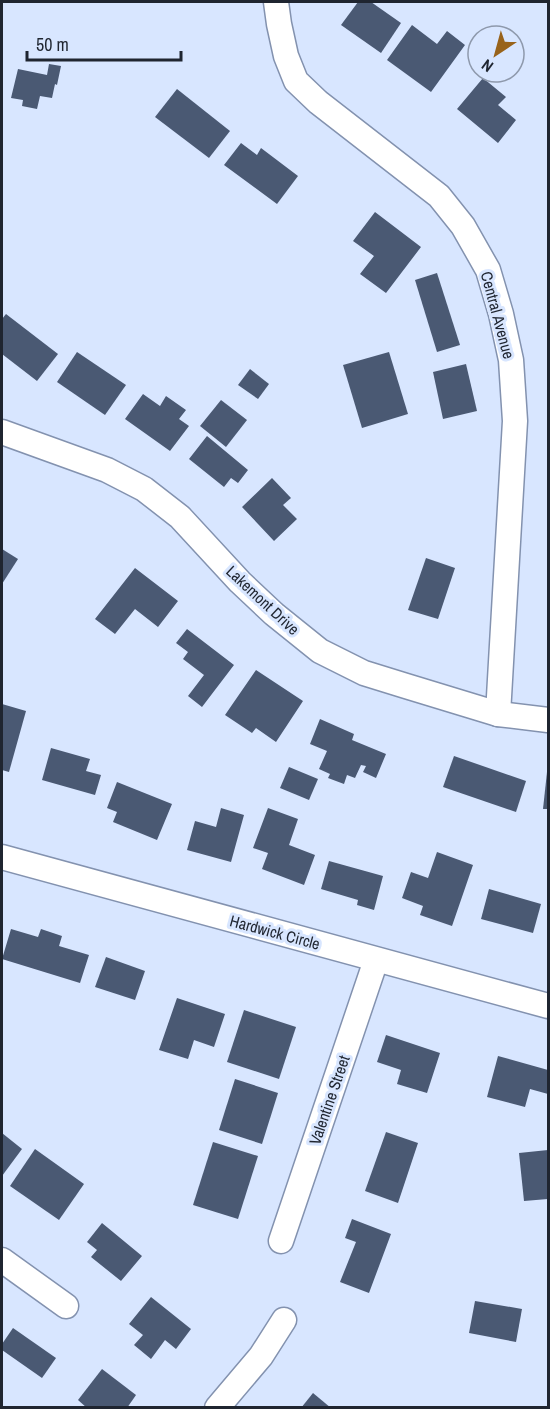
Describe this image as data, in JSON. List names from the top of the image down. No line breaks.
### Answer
{"streets":{"street":["Central Avenue","Lakemont Drive","Hardwick Circle","Valentine Street"]},"crossings":[["Central Avenue","Lakemont Drive"],["Hardwick Circle","Valentine Street"]],"scale_bar":"50 m","north":"bottom left"}
